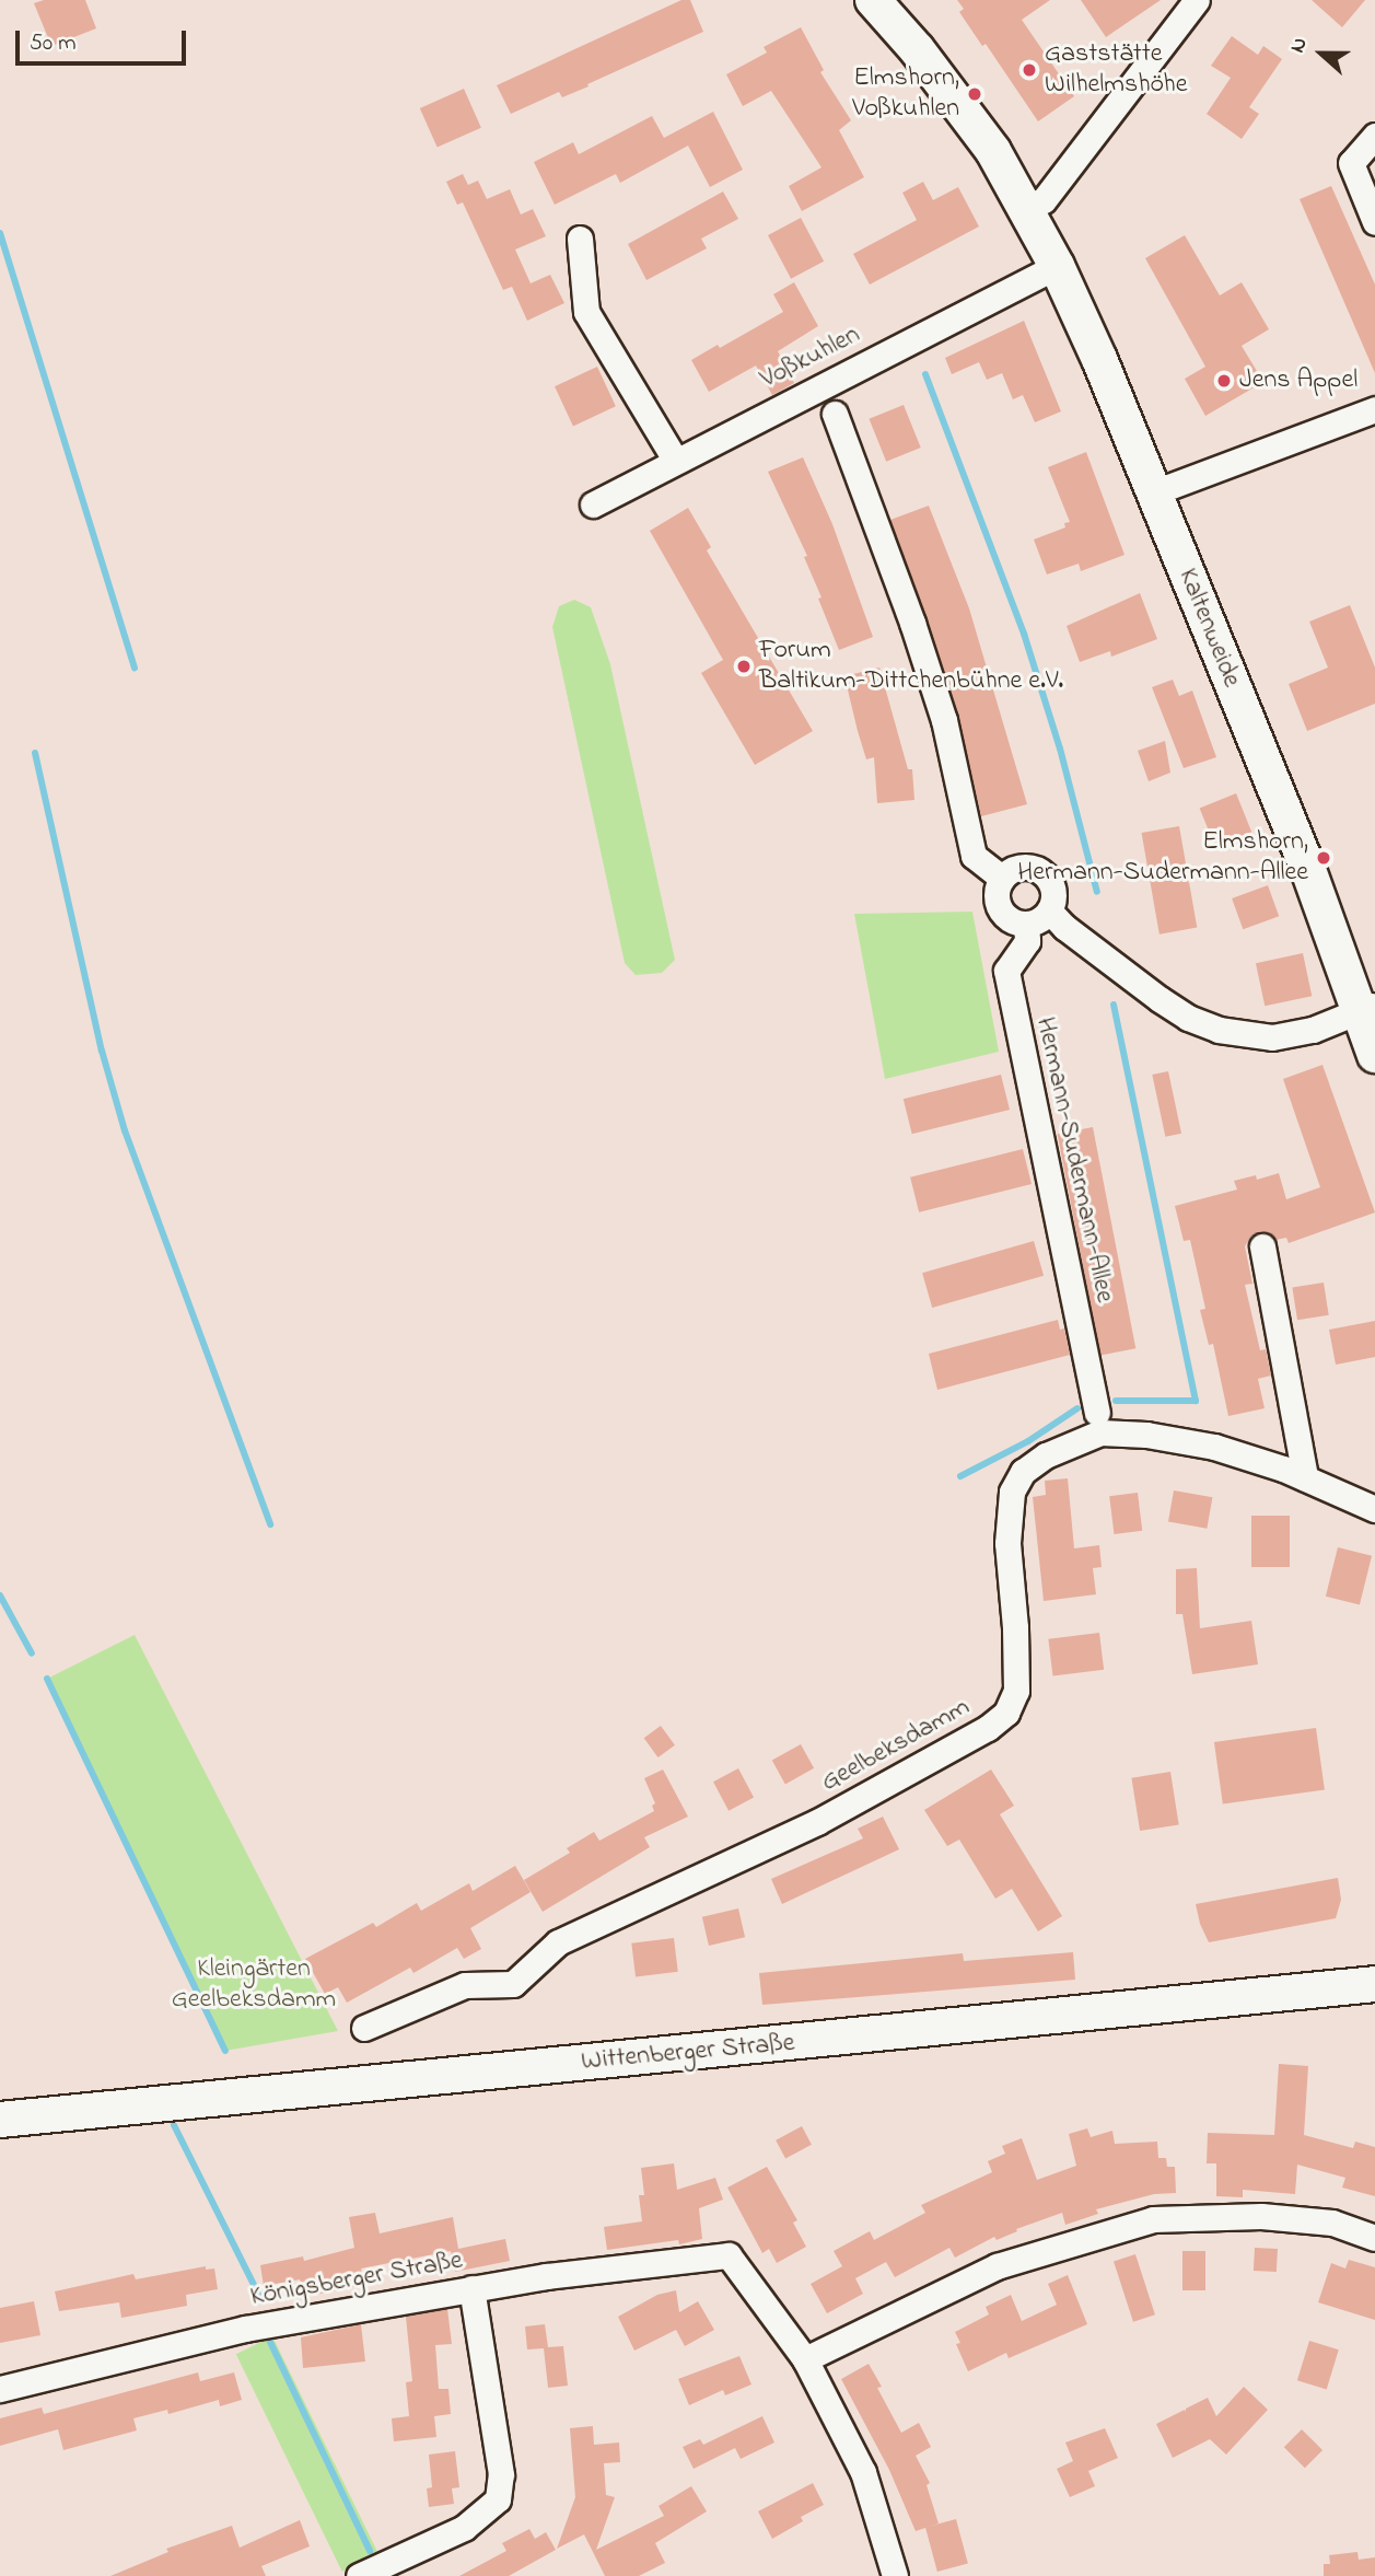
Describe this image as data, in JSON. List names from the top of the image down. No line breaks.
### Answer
{"streets":{"main road":["Kaltenweide","Wittenberger Straße"],"street":["Voßkuhlen","Hermann-Sudermann-Allee","Geelbeksdamm","Königsberger Straße"]},"crossings":[["Voßkuhlen","Kaltenweide"]],"parks":["Kleingärten Geelbeksdamm"],"places":["Gaststätte Wilhelmshöhe","Elmshorn, Voßkuhlen","Jens Appel","Forum Baltikum-Dittchenbühne e.V.","Elmshorn, Hermann-Sudermann-Allee"],"scale_bar":"50 m","north":"left"}
